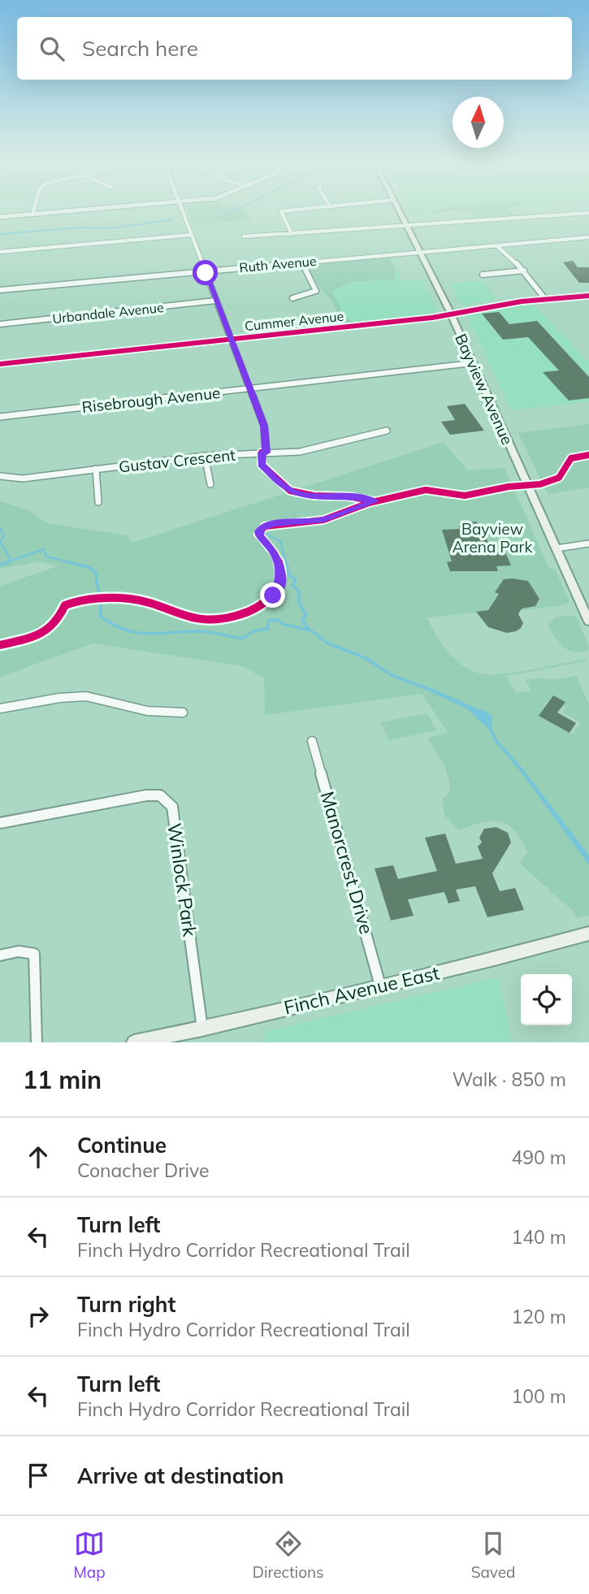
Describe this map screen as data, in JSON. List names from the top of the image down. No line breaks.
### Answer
{"streets":{"main road":["Bayview Avenue","Finch Avenue East"],"street":["Ruth Avenue","Urbandale Avenue","Cummer Avenue","Risebrough Avenue","Gustav Crescent","Manorcrest Drive","Winlock Park"]},"crossings":[["Ruth Avenue","Bayview Avenue"],["Cummer Avenue","Bayview Avenue"],["Bayview Avenue","Risebrough Avenue"],["Manorcrest Drive","Finch Avenue East"],["Winlock Park","Finch Avenue East"]],"parks":["Bayview Arena Park"],"north":"top","page":{"search":"Search here","heading":["11 min","Walk · 850 m"],"list":[["Continue","Conacher Drive","490 m"],["Turn left","Finch Hydro Corridor Recreational Trail","140 m"],["Turn right","Finch Hydro Corridor Recreational Trail","120 m"],["Turn left","Finch Hydro Corridor Recreational Trail","100 m"],"Arrive at destination"],"nav":["Map","Directions","Saved"]}}
